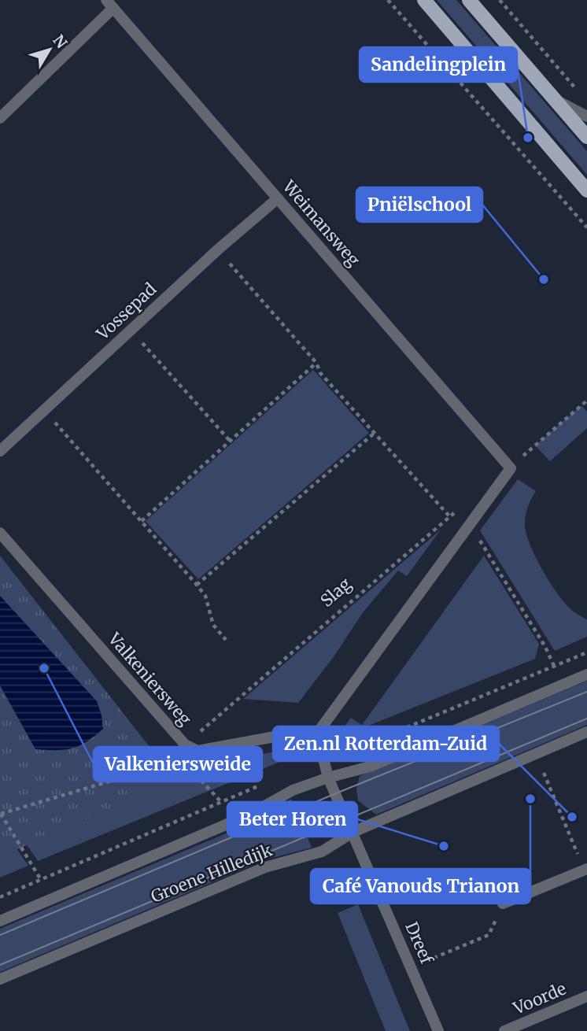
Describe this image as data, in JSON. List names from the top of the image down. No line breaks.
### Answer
{"streets":{"street":["Weimansweg","Vossepad","Valkeniersweg","Groene Hilledijk","Dreef","Voorde"],"path":["Slag"]},"crossings":[["Weimansweg","Vossepad"],["Slag","Valkeniersweg"],["Groene Hilledijk","Dreef"]],"places":["Sandelingplein","Pniëlschool","Valkeniersweide","Café Vanouds Trianon","Zen.nl Rotterdam-Zuid","Beter Horen"],"north":"top right"}
